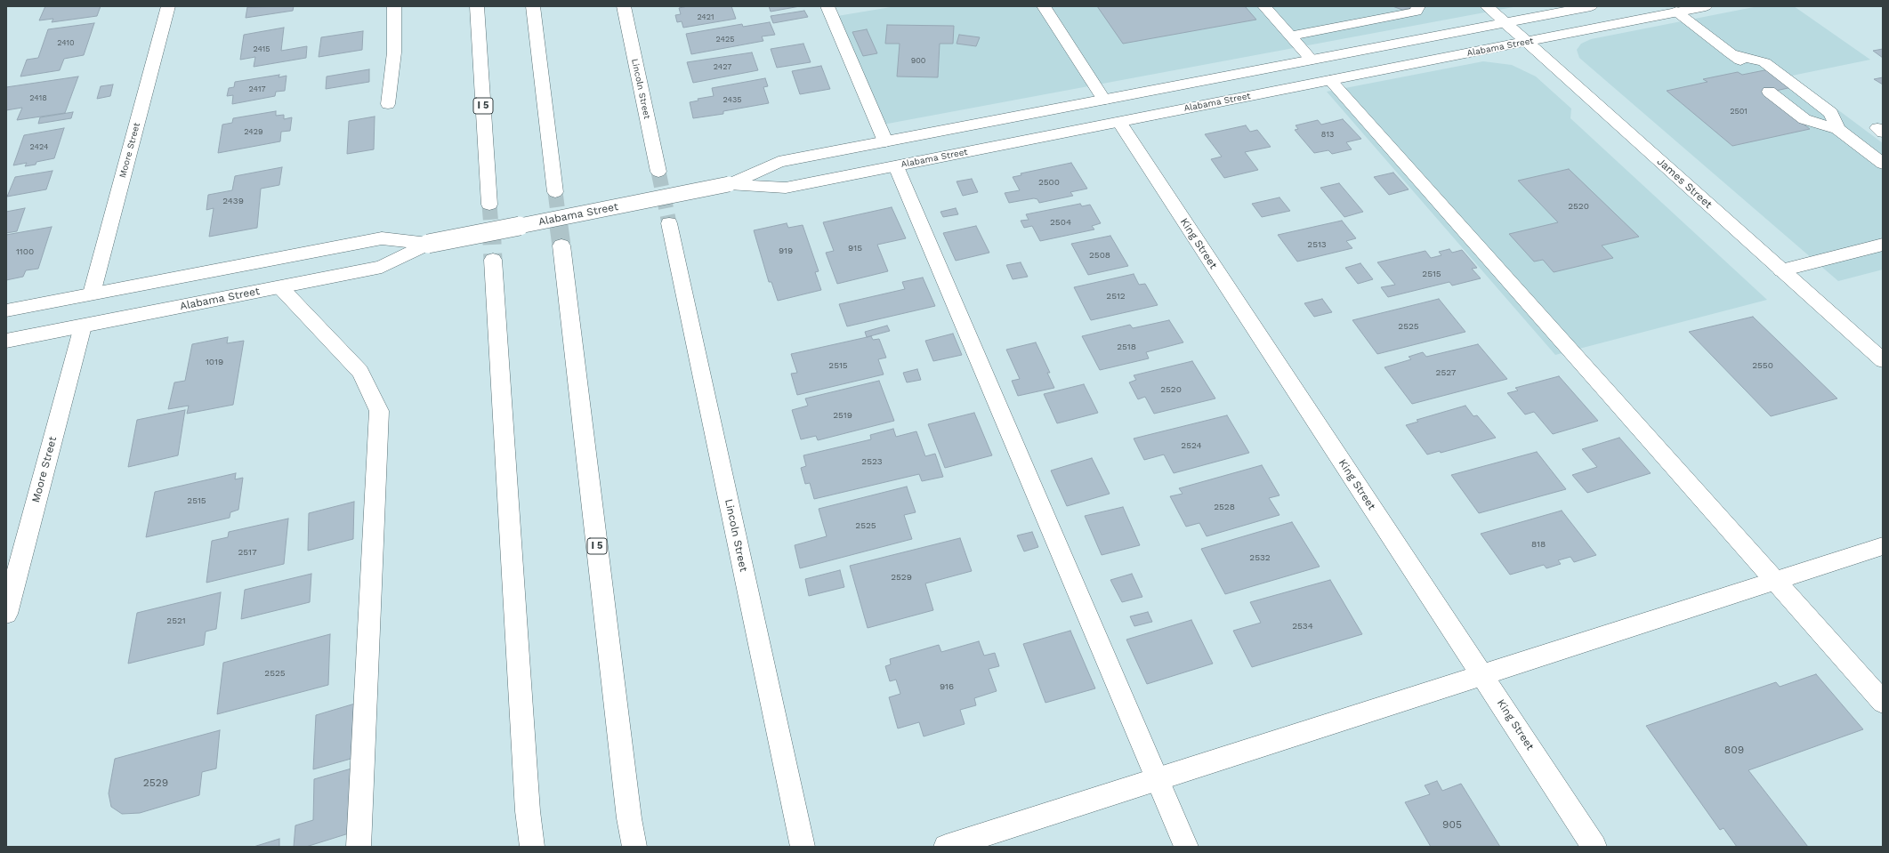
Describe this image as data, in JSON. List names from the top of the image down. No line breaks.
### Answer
{"streets":{"main road":["Alabama Street","Lincoln Street","I 5","Moore Street","James Street","King Street"]},"crossings":[["Alabama Street","Moore Street"],["Alabama Street","James Street"],["Alabama Street","King Street"]],"house_numbers":["2421","2425","2410","2415","900","2427","2417","2418","2435","2501","2429","813","2424","2500","2439","2520","2504","2513","915","919","1100","2508","2515","2512","2525","2518","1019","2515","2550","2527","2520","2519","2524","2523","2515","2528","2525","818","2517","2532","2529","2521","2534","2525","916","809","2529","905"]}
